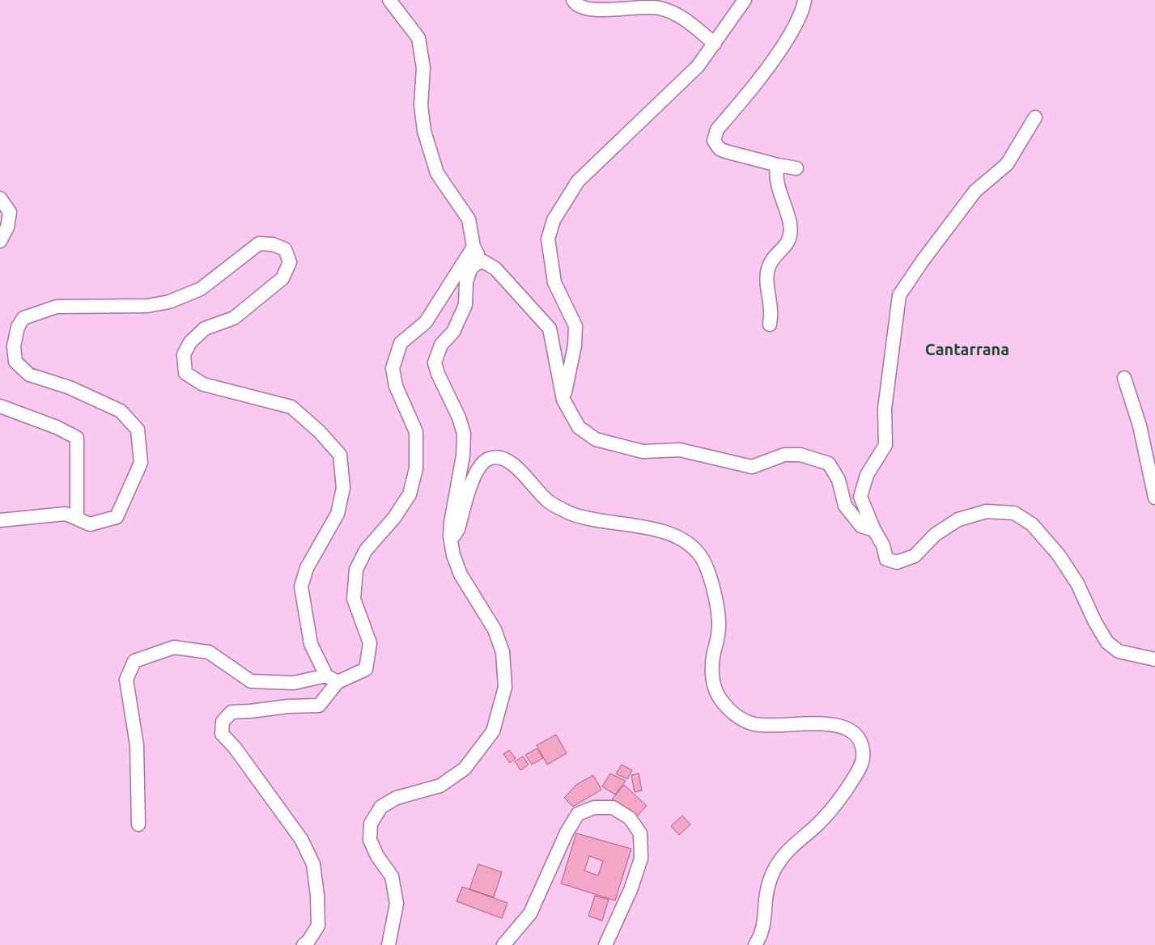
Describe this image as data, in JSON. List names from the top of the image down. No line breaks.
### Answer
{"districts":["Cantarrana"]}
